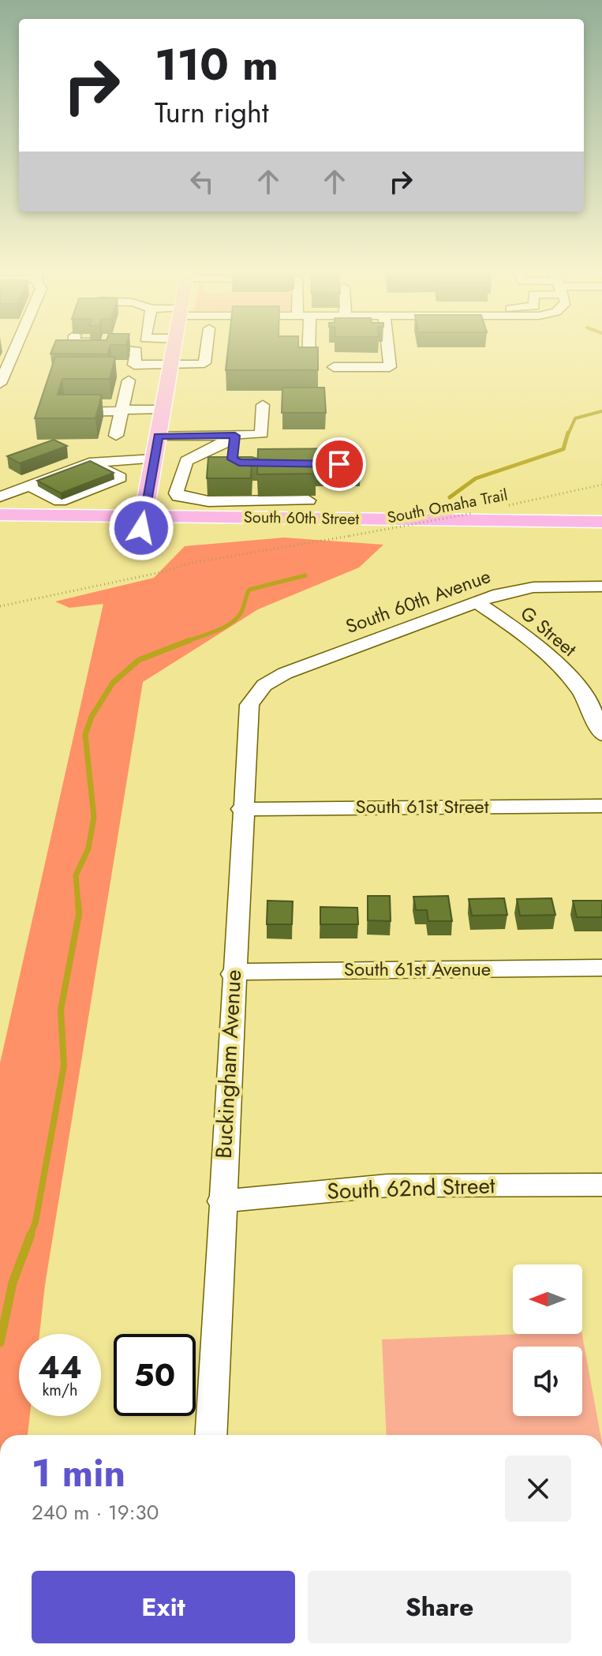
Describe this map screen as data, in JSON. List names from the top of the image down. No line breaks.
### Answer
{"streets":{"main road":["South 60th Street"],"street":["South 60th Avenue","G Street","South 61st Street","South 61st Avenue","Buckingham Avenue","South 62nd Street"],"path":["South Omaha Trail"]},"crossings":[["South 60th Avenue","G Street"],["South 60th Avenue","Buckingham Avenue"],["South 61st Street","Buckingham Avenue"],["South 61st Avenue","Buckingham Avenue"],["Buckingham Avenue","South 62nd Street"]],"north":"left","page":{"turn":["110 m","Turn right"],"speed":"44 km/h","limit":"50","heading":["1 min","240 m · 19:30"],"buttons":["Exit","Share"]}}
